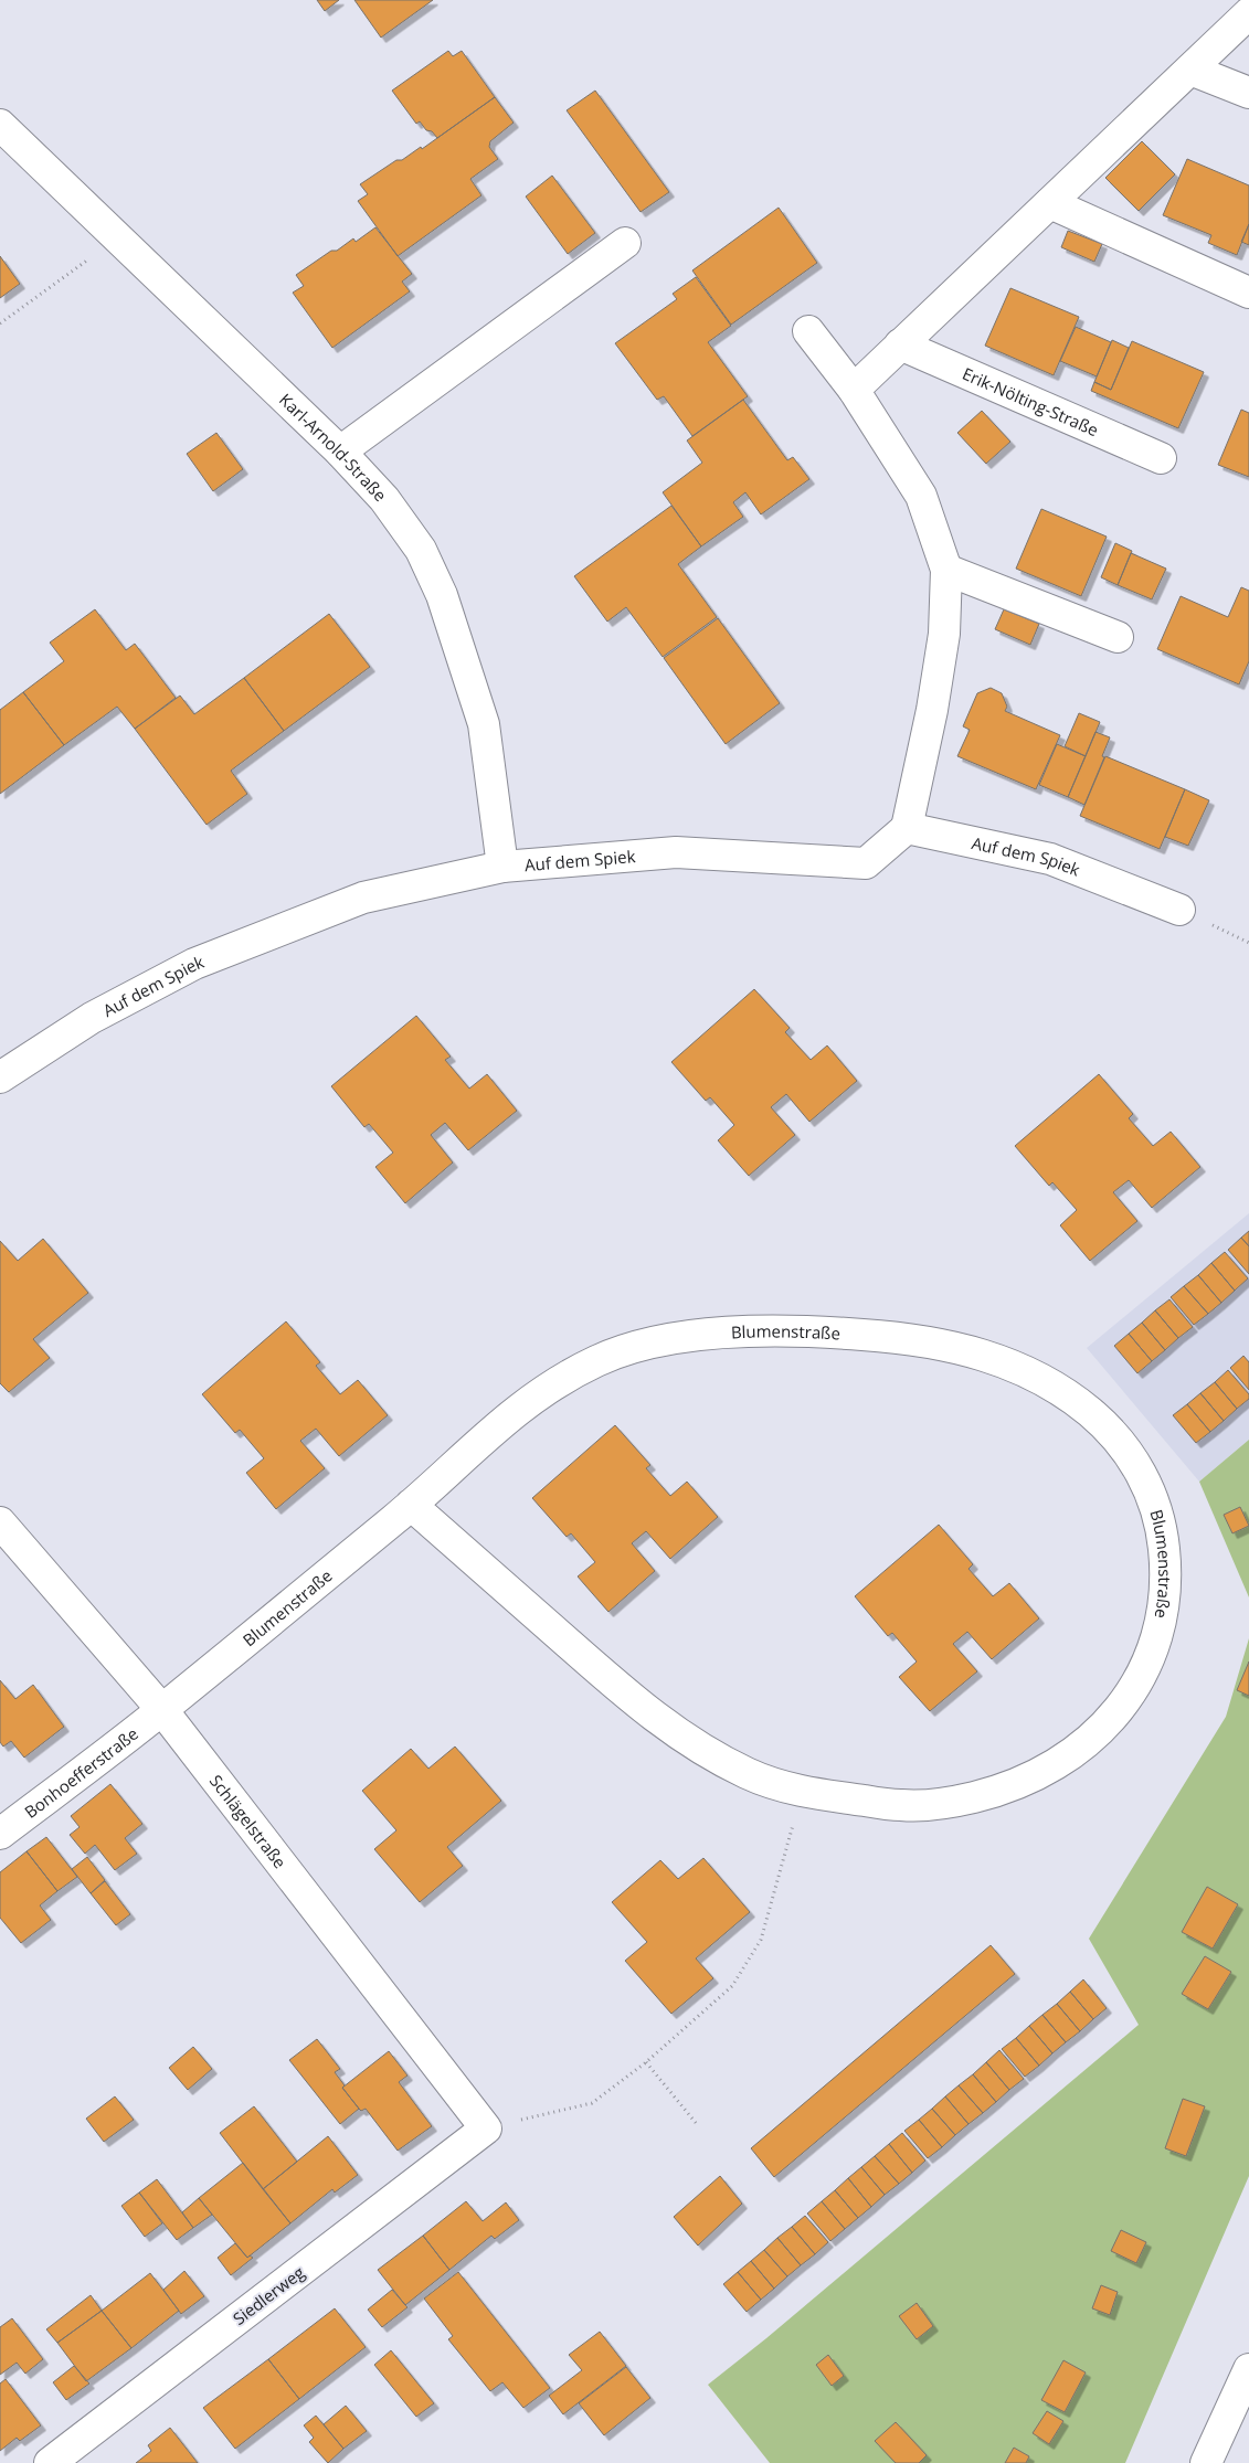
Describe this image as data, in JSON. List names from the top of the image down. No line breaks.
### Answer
{"streets":{"main road":["Erik-Nölting-Straße","Karl-Arnold-Straße","Auf dem Spiek","Blumenstraße","Bonhoefferstraße","Schlägelstraße","Siedlerweg"]},"crossings":[["Karl-Arnold-Straße","Auf dem Spiek"],["Blumenstraße","Bonhoefferstraße"],["Blumenstraße","Schlägelstraße"],["Bonhoefferstraße","Schlägelstraße"],["Schlägelstraße","Siedlerweg"]]}
